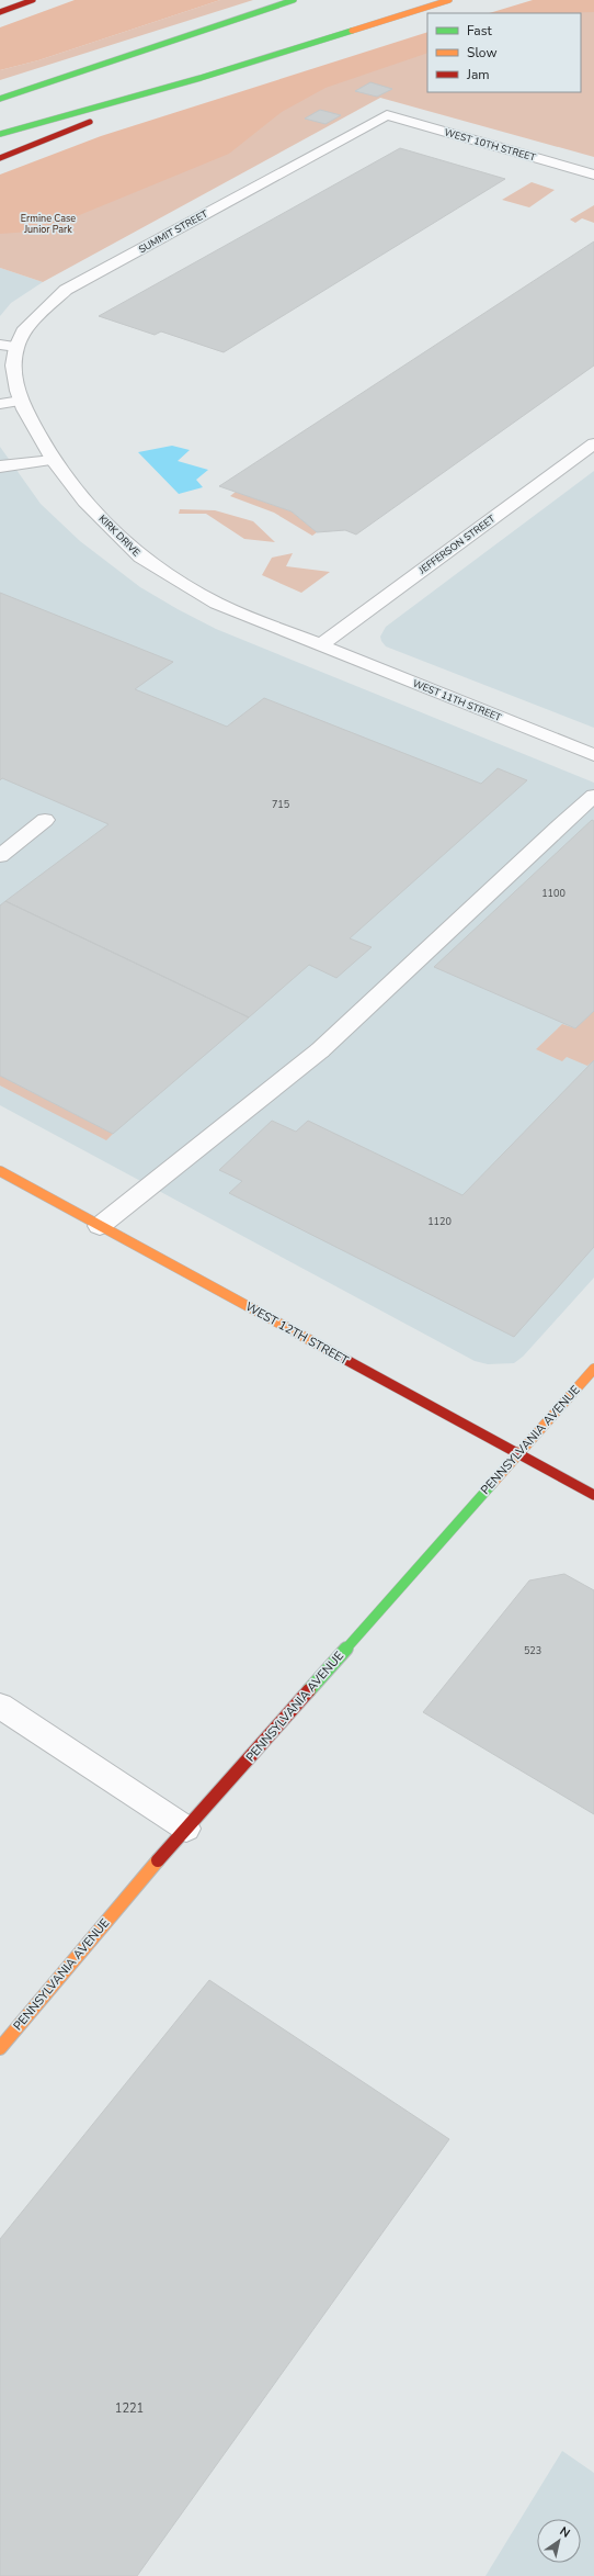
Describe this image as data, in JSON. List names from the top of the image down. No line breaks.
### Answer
{"streets":{"main road":["WEST 12TH STREET","PENNSYLVANIA AVENUE"],"street":["WEST 10TH STREET","SUMMIT STREET","KIRK DRIVE","JEFFERSON STREET","WEST 11TH STREET"]},"crossings":[["WEST 10TH STREET","SUMMIT STREET"],["SUMMIT STREET","KIRK DRIVE"],["KIRK DRIVE","JEFFERSON STREET"],["KIRK DRIVE","WEST 11TH STREET"],["JEFFERSON STREET","WEST 11TH STREET"],["WEST 12TH STREET","PENNSYLVANIA AVENUE"]],"parks":["Ermine Case Junior Park"],"house_numbers":["715","1100","1120","523","1221"],"legend":["Fast","Slow","Jam"],"north":"top right"}
